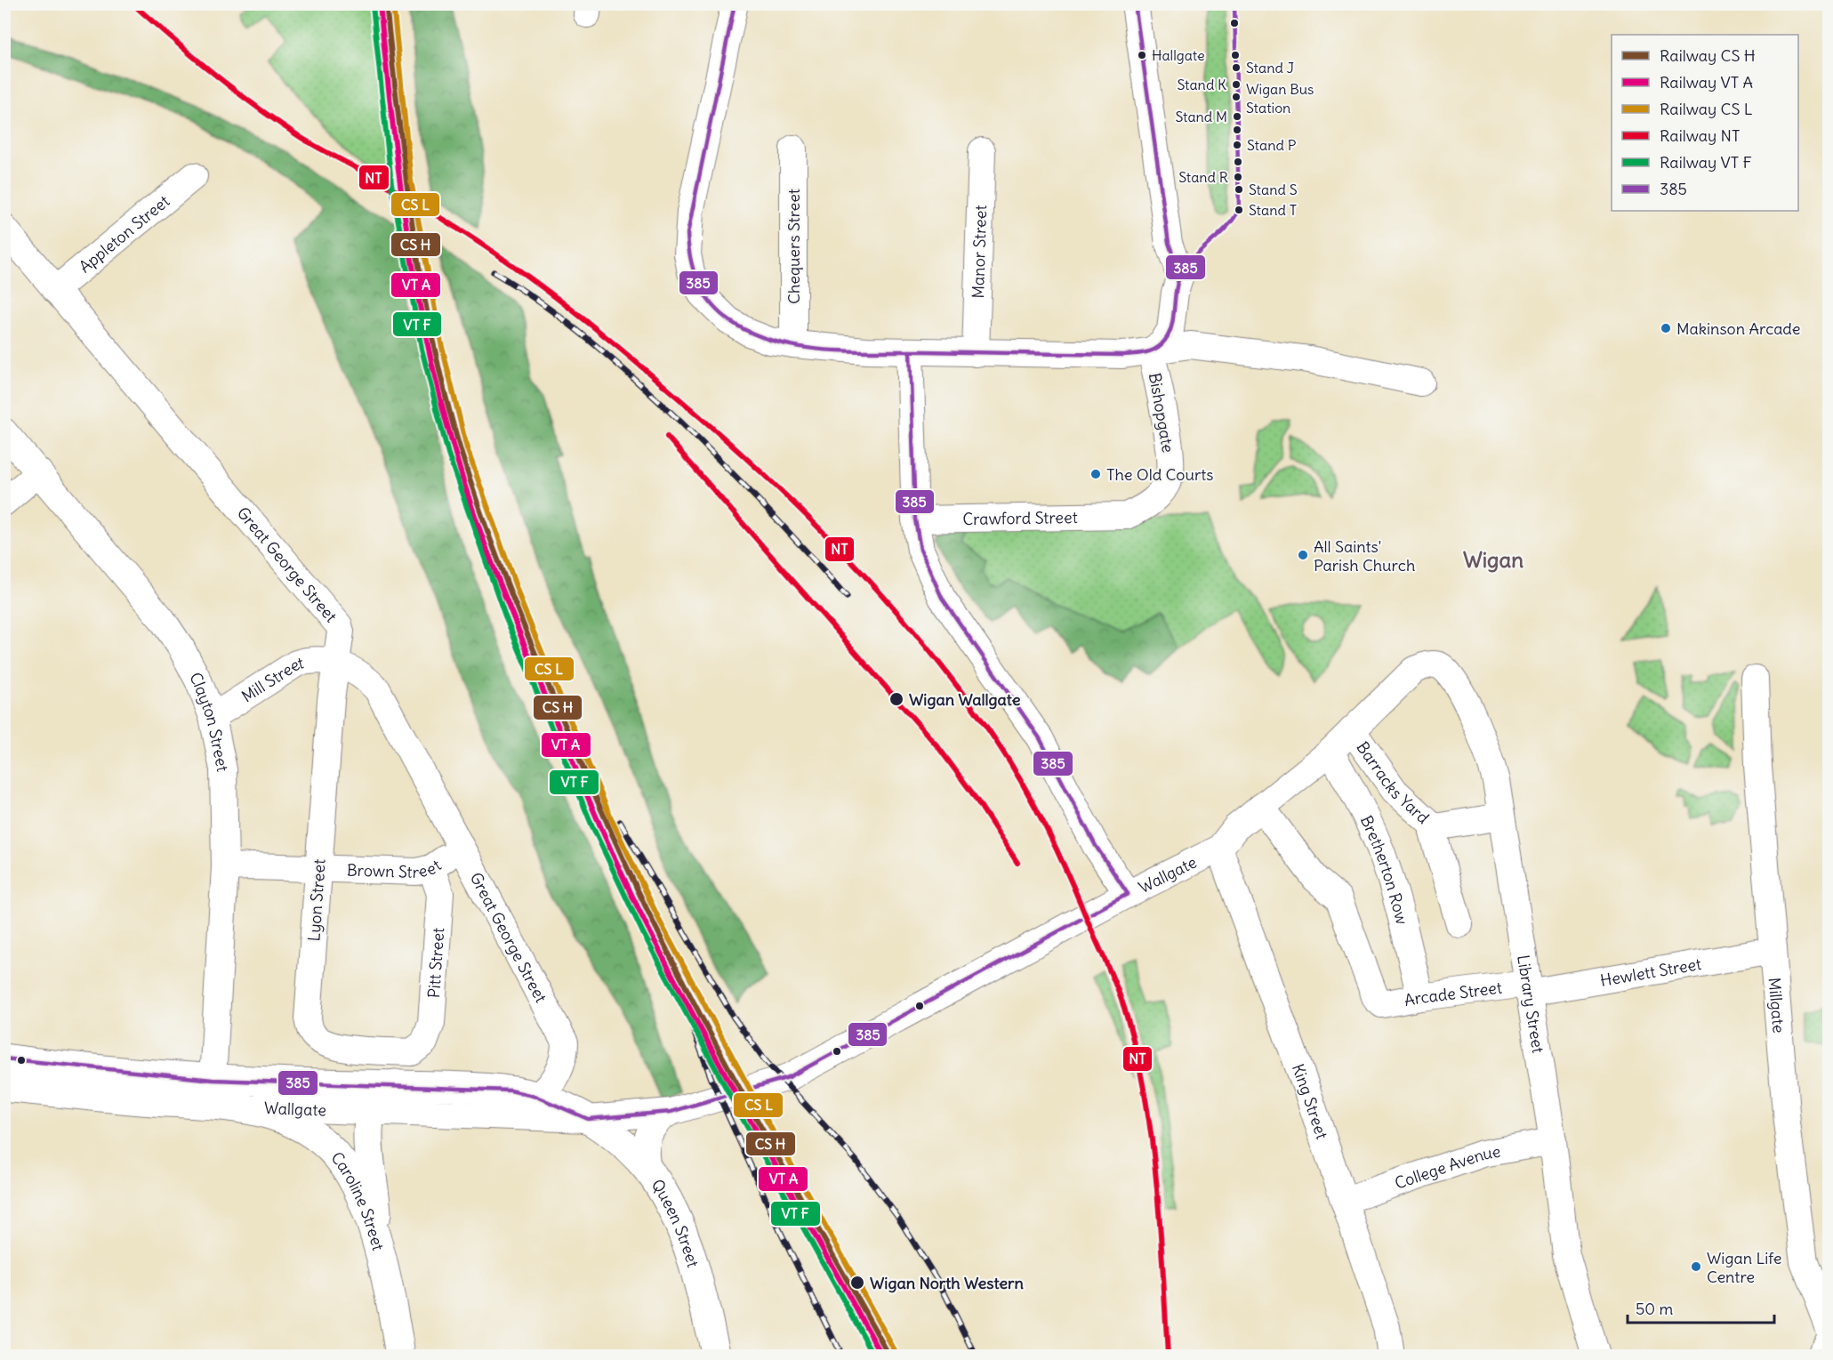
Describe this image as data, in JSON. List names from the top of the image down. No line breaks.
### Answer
{"streets":{"highway":["Wallgate","Caroline Street","Queen Street"],"street":["Appleton Street","Chequers Street","Manor Street","Bishopgate","Crawford Street","Great George Street","Mill Street","Clayton Street","Barracks Yard","Brown Street","Bretherton Row","Lyon Street","Pitt Street","Hewlett Street","Arcade Street","Library Street","Millgate","King Street","College Avenue"]},"crossings":[["Appleton Street","Great George Street"],["Bishopgate","Crawford Street"],["Great George Street","Mill Street"],["Great George Street","Brown Street"],["Great George Street","Wallgate"],["Great George Street","Lyon Street"],["Mill Street","Clayton Street"],["Mill Street","Lyon Street"],["Clayton Street","Brown Street"],["Clayton Street","Wallgate"],["Barracks Yard","Wallgate"],["Brown Street","Lyon Street"],["Brown Street","Pitt Street"],["Bretherton Row","Wallgate"],["Bretherton Row","Arcade Street"],["Wallgate","Arcade Street"],["Wallgate","Library Street"],["Wallgate","King Street"],["Wallgate","Caroline Street"],["Wallgate","Queen Street"],["Lyon Street","Pitt Street"],["Hewlett Street","Arcade Street"],["Hewlett Street","Library Street"],["Hewlett Street","Millgate"],["Arcade Street","Library Street"],["Library Street","College Avenue"],["King Street","College Avenue"]],"districts":["Wigan"],"places":["Hallgate","Stand J","Stand K","Wigan Bus Station","Stand M","Stand P","Stand R","Stand S","Stand T","Makinson Arcade","The Old Courts","All Saints' Parish Church","Wigan Wallgate","Wigan Life Centre","Wigan North Western"],"lines":["rail line NT","transit line 385"],"legend":["Railway CS H","Railway VT A","Railway CS L","Railway NT","Railway VT F","385"],"scale_bar":"50 m"}
